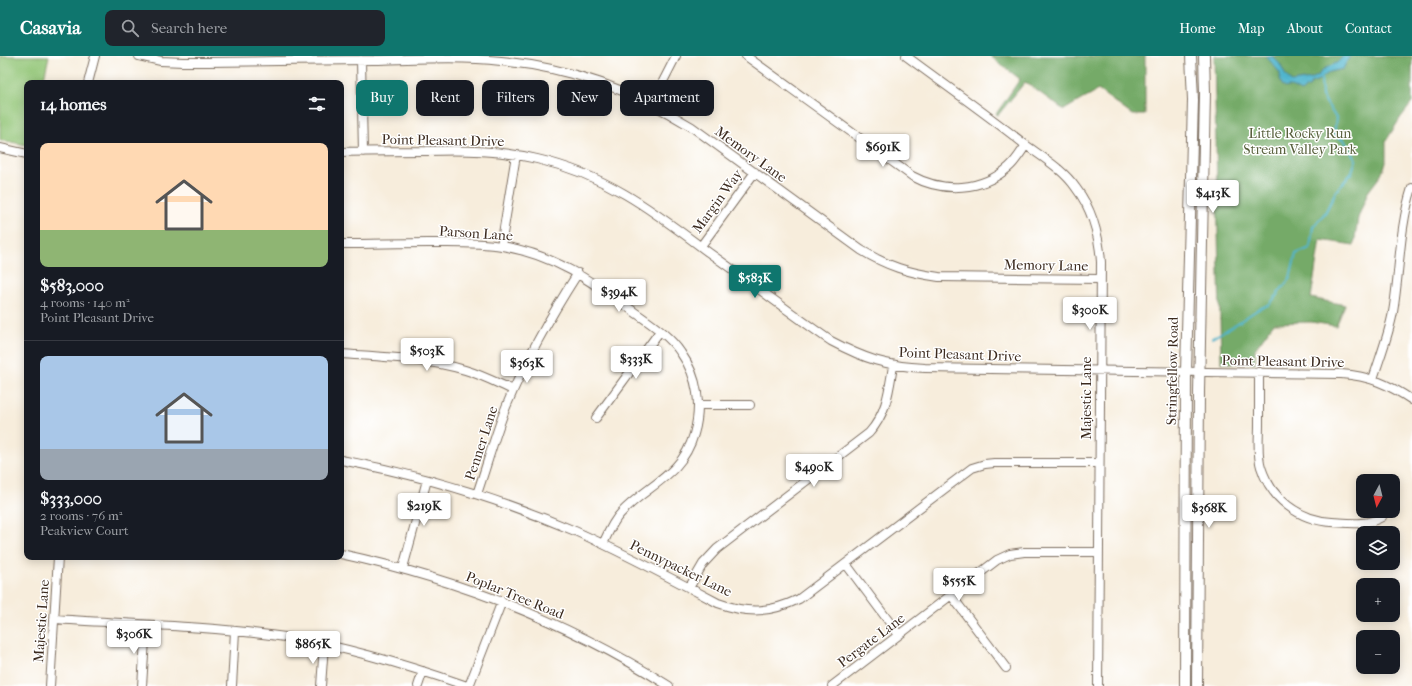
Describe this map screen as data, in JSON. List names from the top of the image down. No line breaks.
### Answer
{"streets":{"main road":["Stringfellow Road"],"street":["Point Pleasant Drive","Memory Lane","Margin Way","Parson Lane","Majestic Lane","Penner Lane","Pennypacker Lane","Poplar Tree Road","Pergate Lane"]},"crossings":[["Point Pleasant Drive","Margin Way"],["Point Pleasant Drive","Stringfellow Road"],["Point Pleasant Drive","Majestic Lane"],["Memory Lane","Margin Way"],["Memory Lane","Majestic Lane"],["Parson Lane","Penner Lane"],["Parson Lane","Pennypacker Lane"],["Majestic Lane","Pennypacker Lane"],["Majestic Lane","Pergate Lane"],["Penner Lane","Pennypacker Lane"]],"parks":["Little Rocky Run Stream Valley Park"],"north":"bottom","page":{"header":"Casavia","search":"Search here","nav":["Home","Map","About","Contact"],"chip":["Buy","Rent","Filters","New","Apartment"],"heading":"14 homes","list":[{"name":"$583,000","note":"4 rooms · 140 m² · Point Pleasant Drive"},{"name":"$333,000","note":"2 rooms · 76 m² · Peakview Court"}],"price":["$691K","$413K","$583K","$394K","$300K","$503K","$333K","$363K","$490K","$219K","$368K","$555K","$306K","$865K"],"map_buttons":["+","−"]}}
